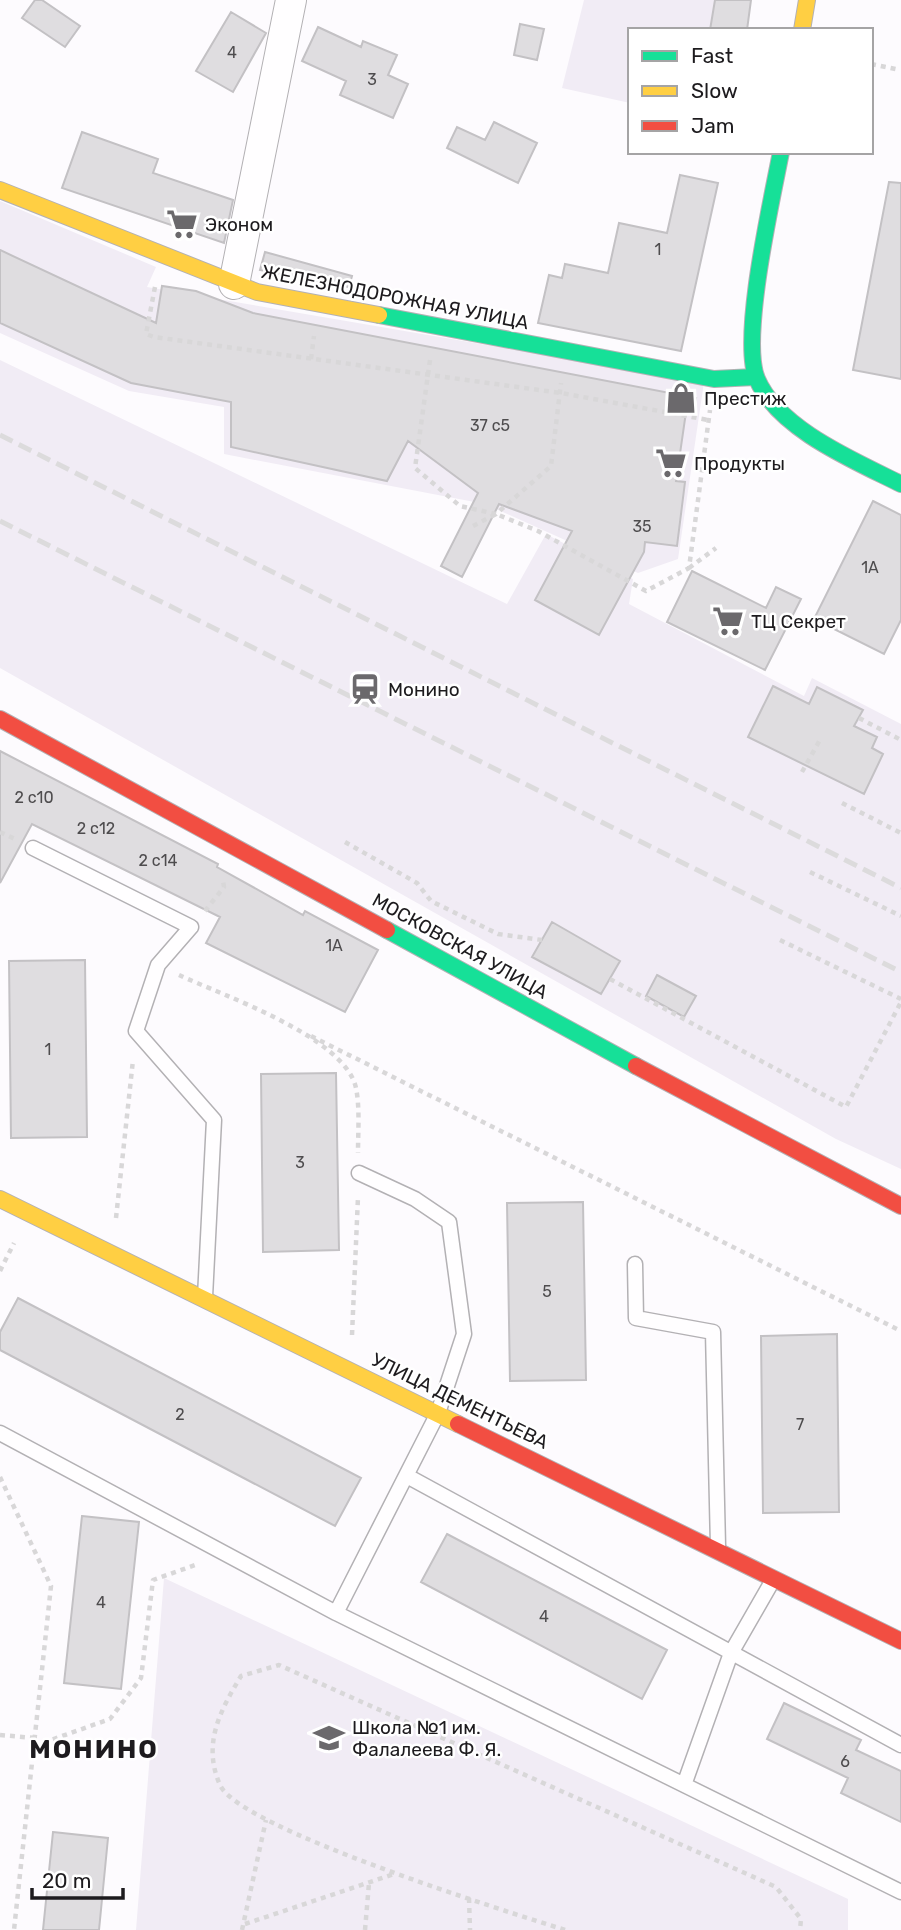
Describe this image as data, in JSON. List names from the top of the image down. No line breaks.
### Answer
{"streets":{"street":["ЖЕЛЕЗНОДОРОЖНАЯ УЛИЦА","МОСКОВСКАЯ УЛИЦА","УЛИЦА ДЕМЕНТЬЕВА"]},"districts":["МОНИНО"],"places":{"supermarket":["Эконом","Продукты","ТЦ Секрет"],"shop":["Престиж"],"station":["Монино"],"school or university":["Школа №1 им. Фалалеева Ф. Я."]},"house_numbers":["4","3","1","37 с5","35","1А","2 с10","2 с12","2 с14","1А","1","3","5","2","7","4","4","6"],"legend":["Fast","Slow","Jam"],"scale_bar":"20 m"}
